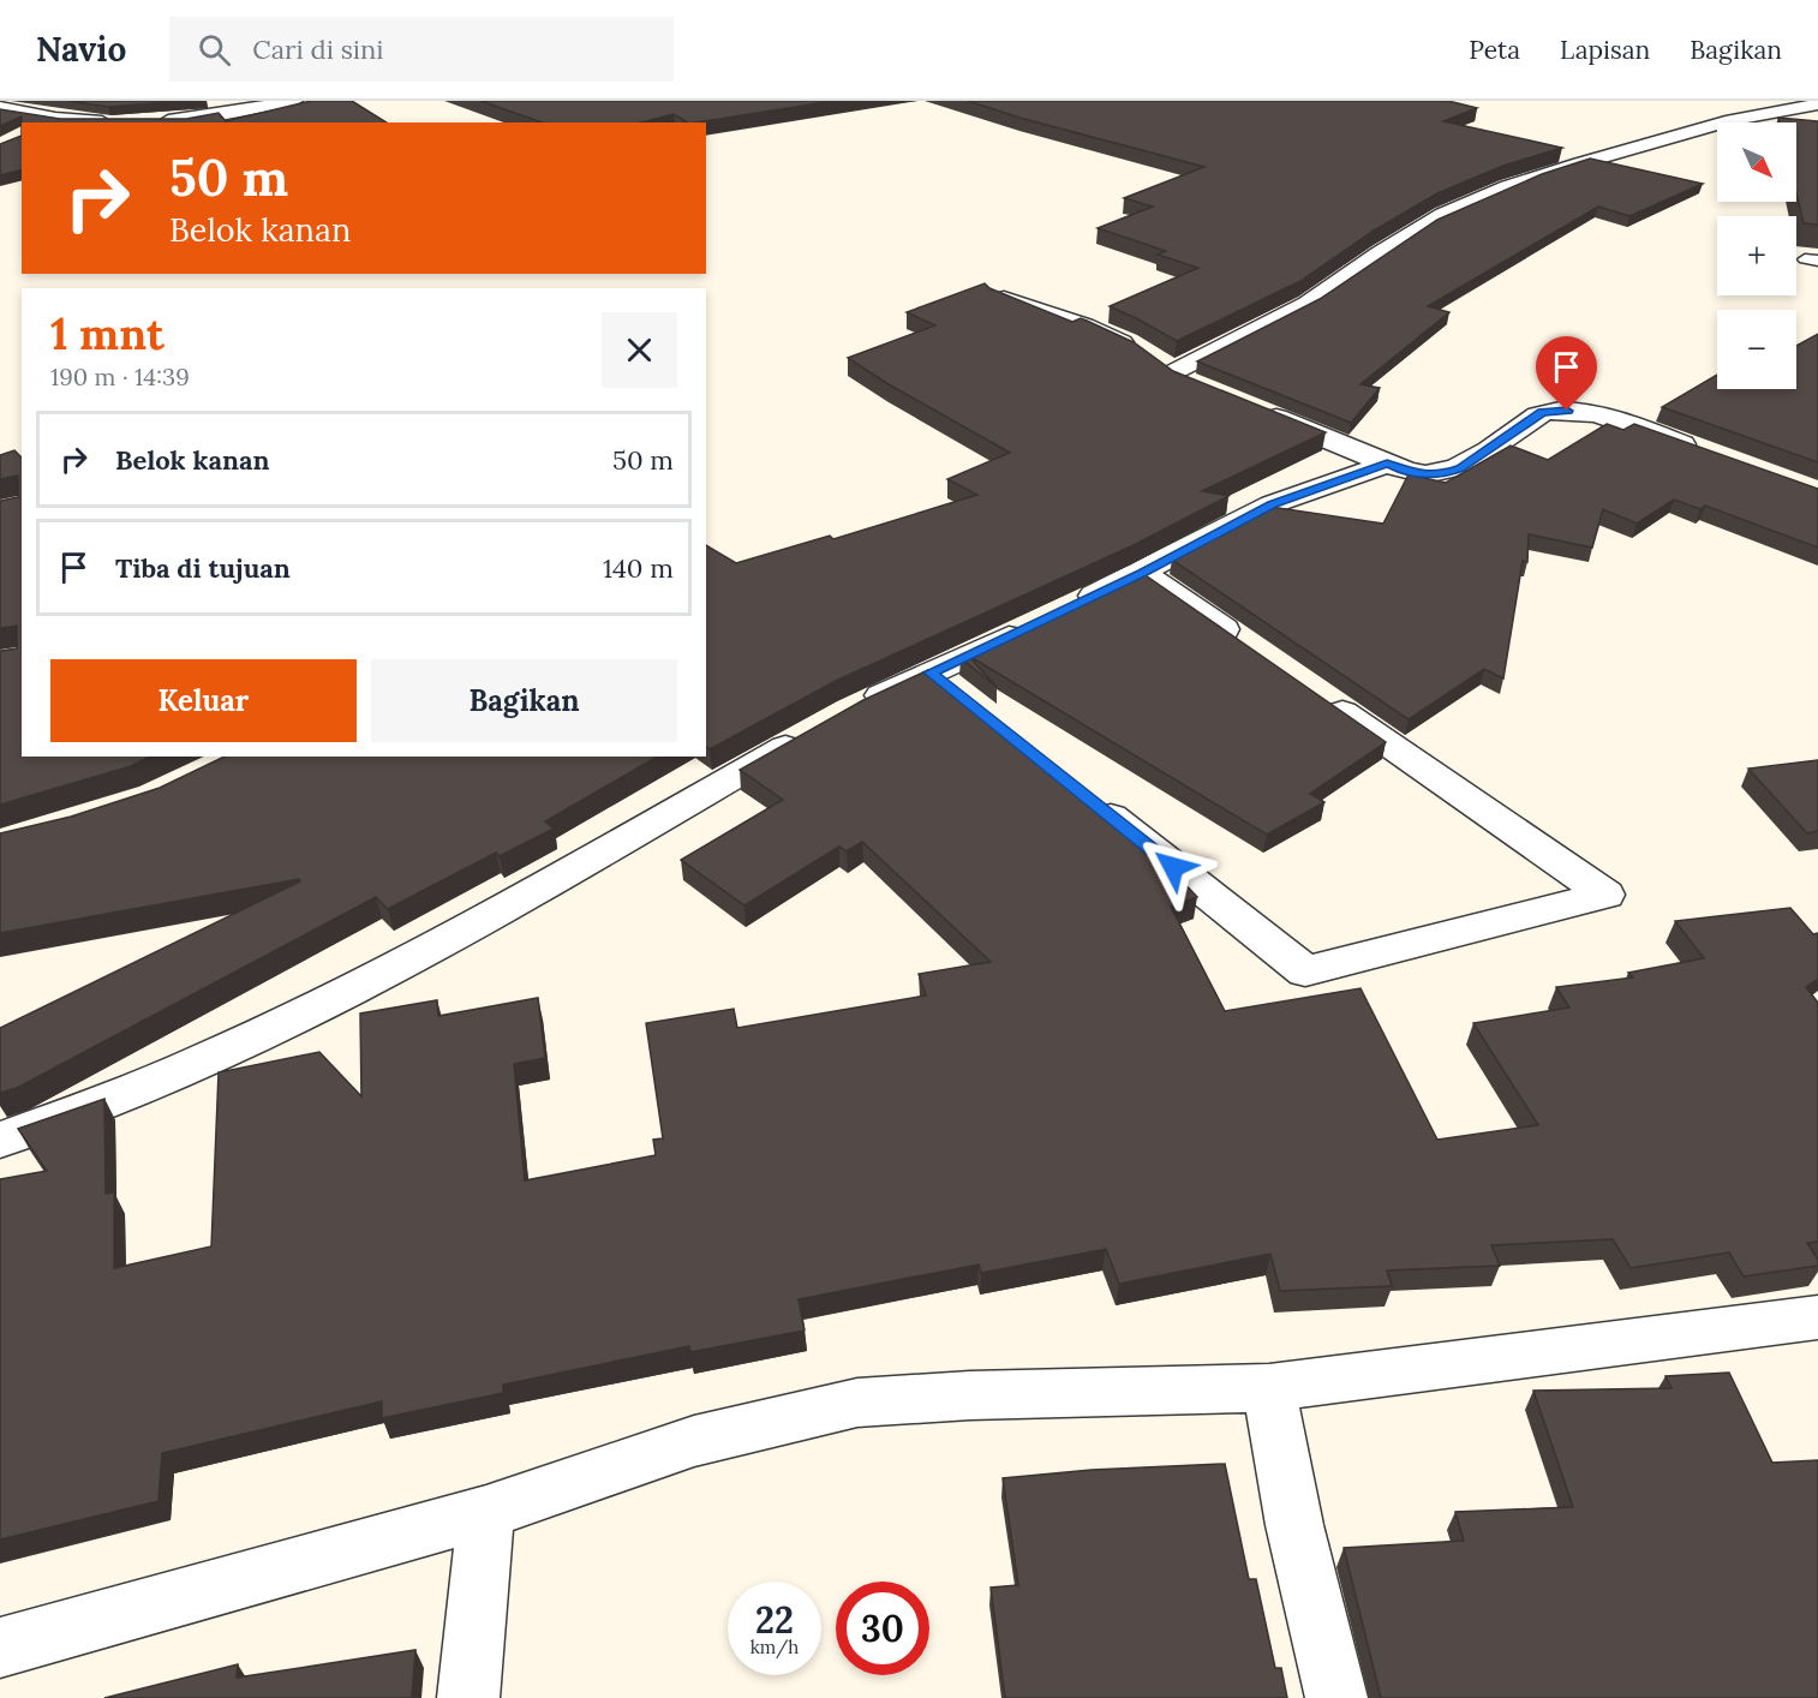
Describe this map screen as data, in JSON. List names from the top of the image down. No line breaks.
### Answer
{"north":"bottom right","page":{"header":"Navio","search":"Cari di sini","nav":["Peta","Lapisan","Bagikan"],"map_buttons":["+","−"],"turn":["50 m","Belok kanan"],"heading":["1 mnt","190 m · 14:39"],"list":[{"name":"Belok kanan","value":"50 m"},{"name":"Tiba di tujuan","value":"140 m"}],"buttons":["Keluar","Bagikan"],"speed":"22 km/h","limit":"30"}}
